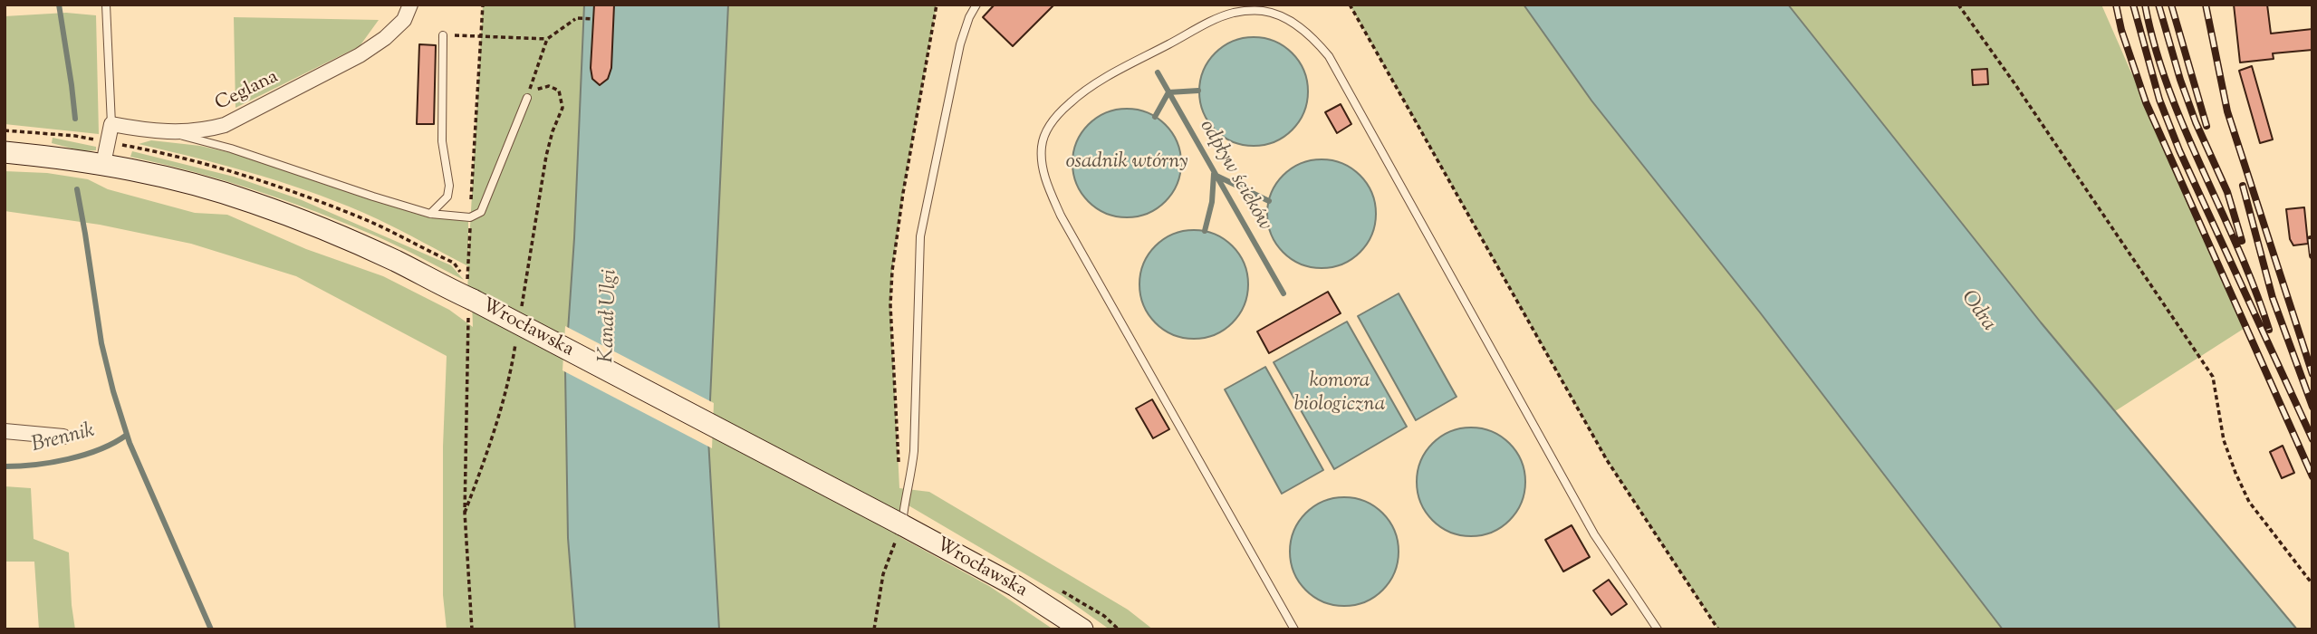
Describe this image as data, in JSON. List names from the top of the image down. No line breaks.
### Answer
{"streets":{"main road":["Wrocławska"],"street":["Ceglana"]},"water":["osadnik wtórny","odpływ ścieków","Odra","Kanał Ulgi","komora biologiczna","Brennik"]}
